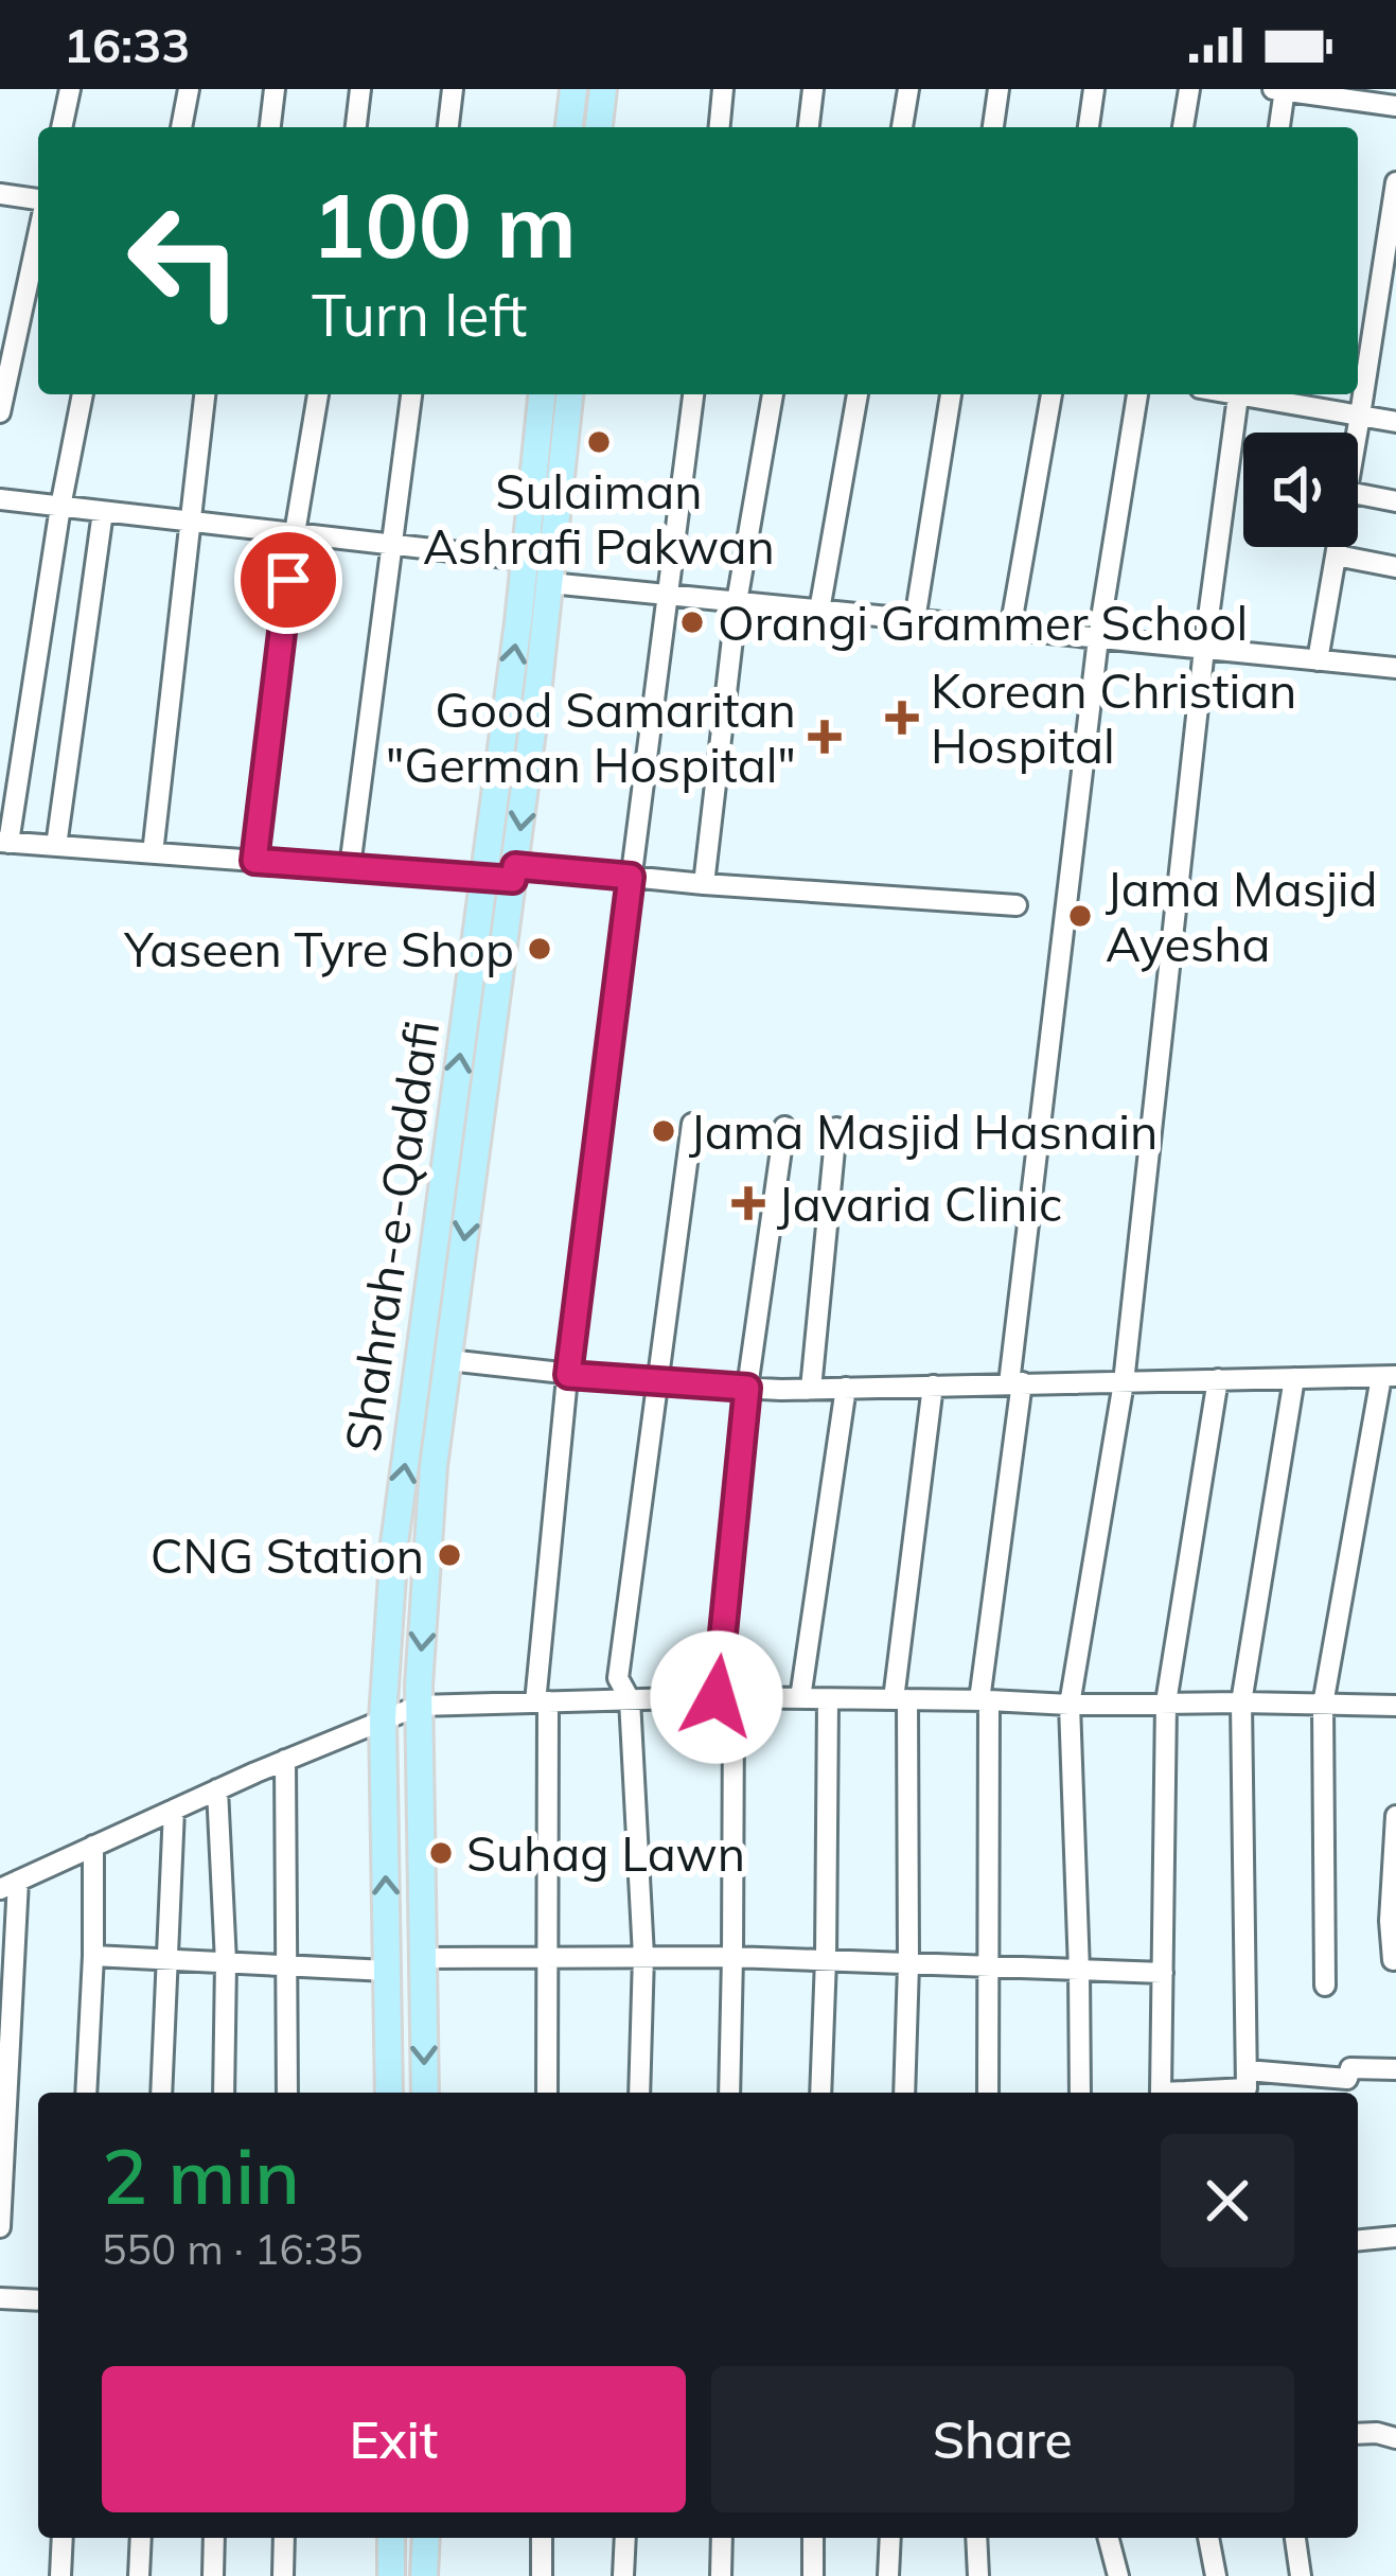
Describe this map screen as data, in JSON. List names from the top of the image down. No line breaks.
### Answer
{"streets":{"main road":["Shahrah-e-Qaddafi"]},"places":{"other":["Sulaiman Ashrafi Pakwan","Orangi Grammer School","Jama Masjid Ayesha","Yaseen Tyre Shop","Jama Masjid Hasnain","CNG Station","Suhag Lawn"],"health":["Korean Christian Hospital","Good Samaritan \"German Hospital\"","Javaria Clinic"]},"page":{"status":"16:33","turn":["100 m","Turn left"],"heading":["2 min","550 m · 16:35"],"buttons":["Exit","Share"]}}
